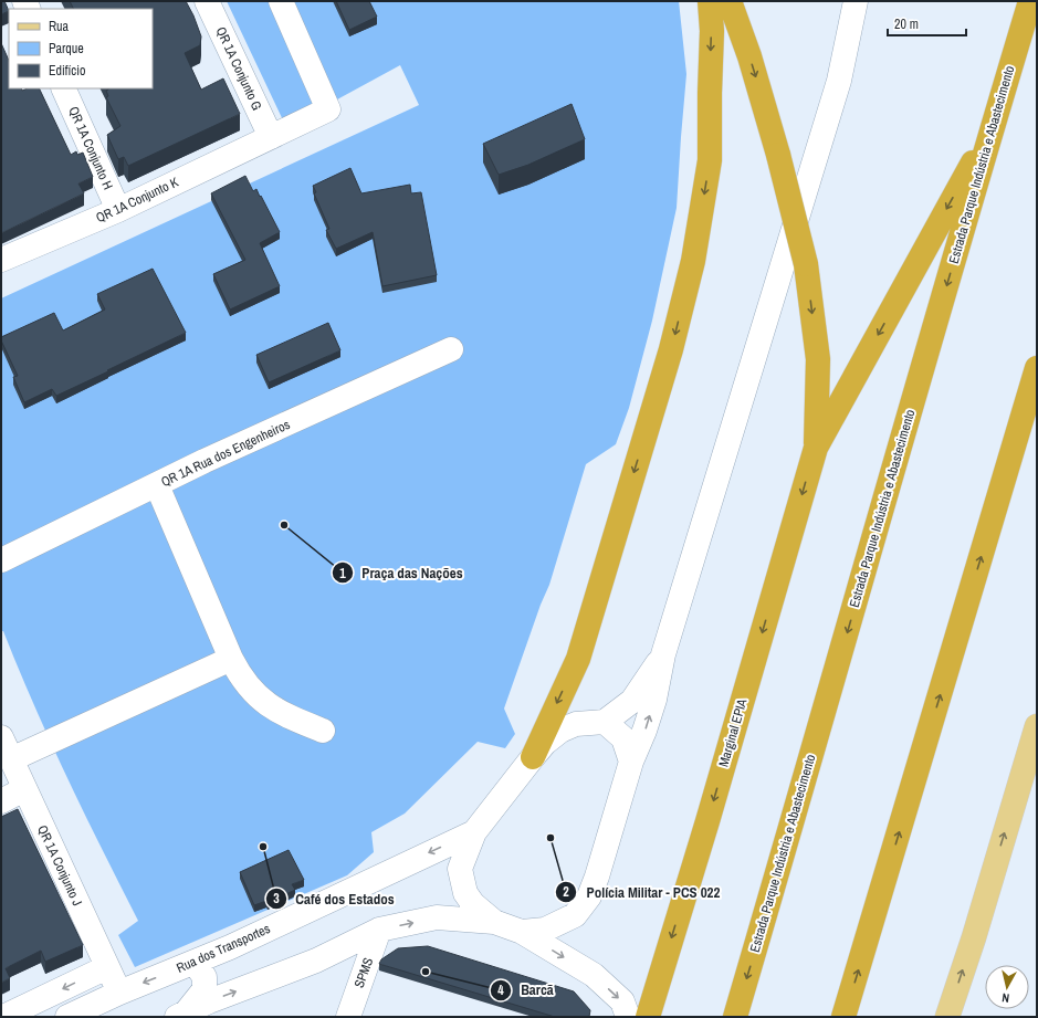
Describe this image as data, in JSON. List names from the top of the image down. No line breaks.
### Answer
{"streets":{"highway":["Estrada Parque Indústria e Abastecimento","Marginal EPIA"],"street":["QR 1A Conjunto G","QR 1A Conjunto H","QR 1A Conjunto K","QR 1A Rua dos Engenheiros","QR 1A Conjunto J","Rua dos Transportes","SPMS"]},"crossings":[["QR 1A Conjunto G","QR 1A Conjunto K"],["QR 1A Conjunto H","QR 1A Conjunto K"],["QR 1A Conjunto J","Rua dos Transportes"]],"places":["Praça das Nações","Polícia Militar - PCS 022","Café dos Estados","Barcã"],"legend":["Rua","Parque","Edifício"],"scale_bar":"20 m","north":"bottom"}
